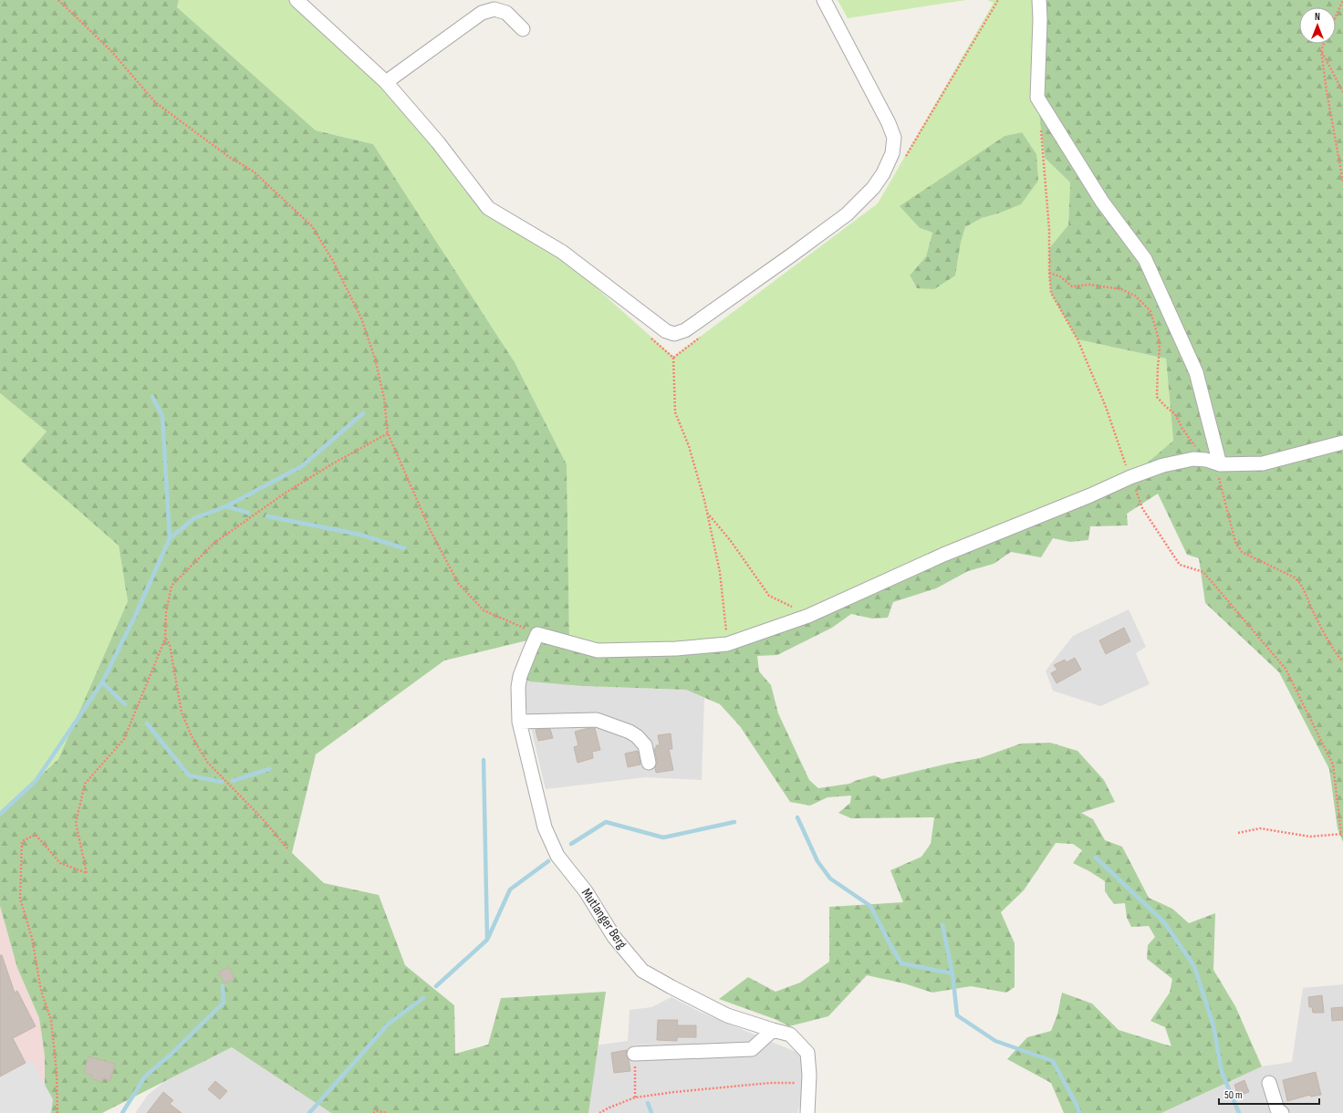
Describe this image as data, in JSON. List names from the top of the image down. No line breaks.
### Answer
{"streets":{"street":["Mutlanger Berg"]},"scale_bar":"50 m","north":"top"}
